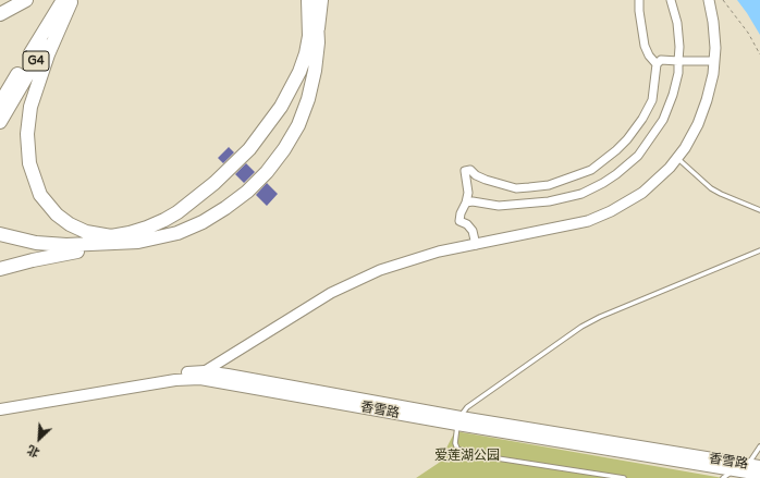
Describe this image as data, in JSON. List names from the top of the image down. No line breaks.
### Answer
{"streets":{"highway":["G4"],"main road":["香雪路"]},"parks":["爱莲湖公园"],"north":"bottom left"}
